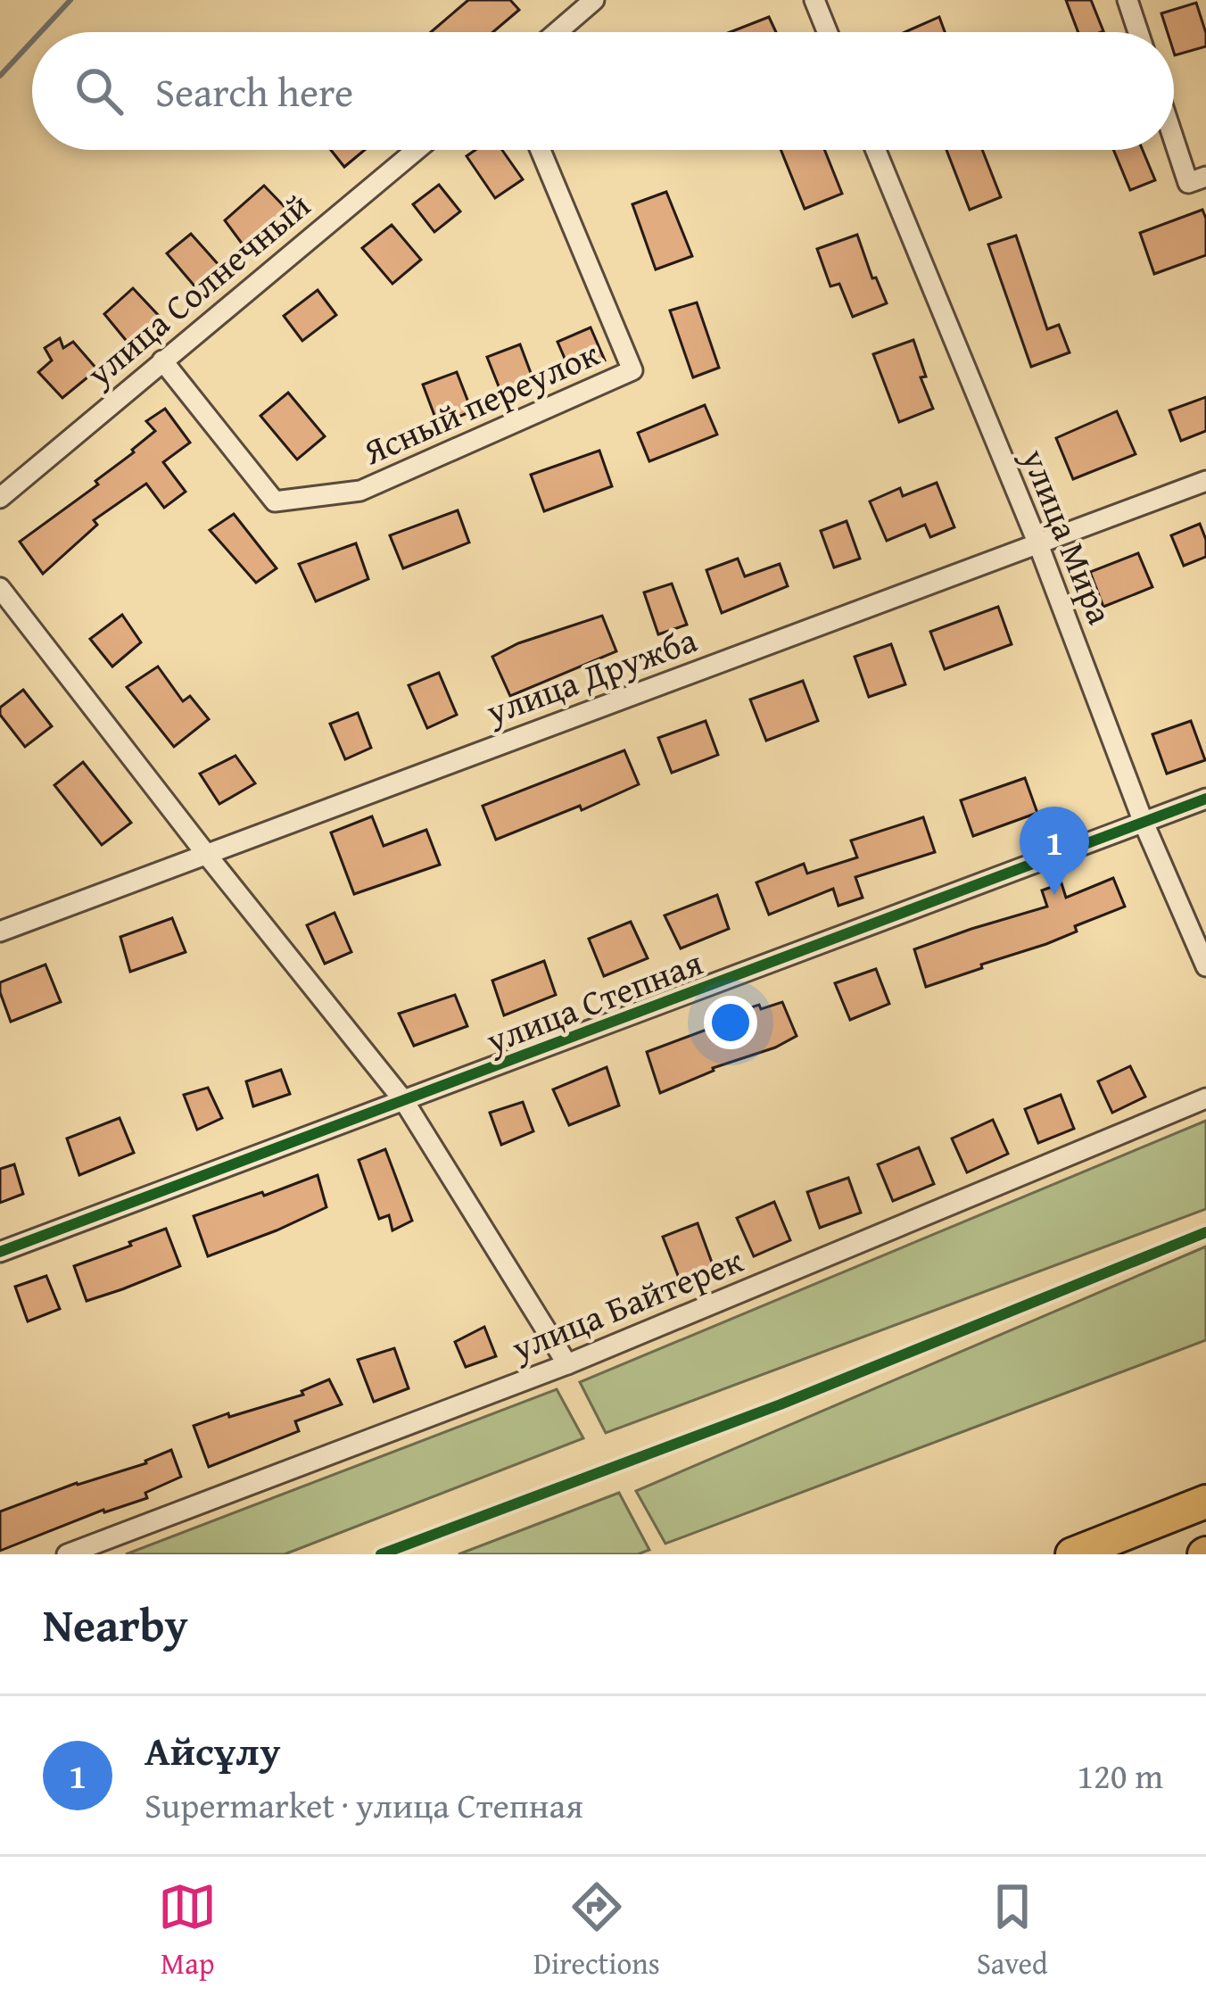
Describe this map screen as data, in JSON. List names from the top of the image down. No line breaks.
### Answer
{"streets":{"street":["улица Солнечный","Ясный переулок","улица Мира","улица Дружба","улица Степная","улица Байтерек"]},"crossings":[["улица Солнечный","Ясный переулок"],["улица Мира","улица Дружба"],["улица Мира","улица Степная"]],"page":{"search":"Search here","pins":"1","heading":"Nearby","list":[{"mark":"1","name":"Айсұлу","note":"Supermarket · улица Степная","value":"120 m"}],"nav":["Map","Directions","Saved"]}}
